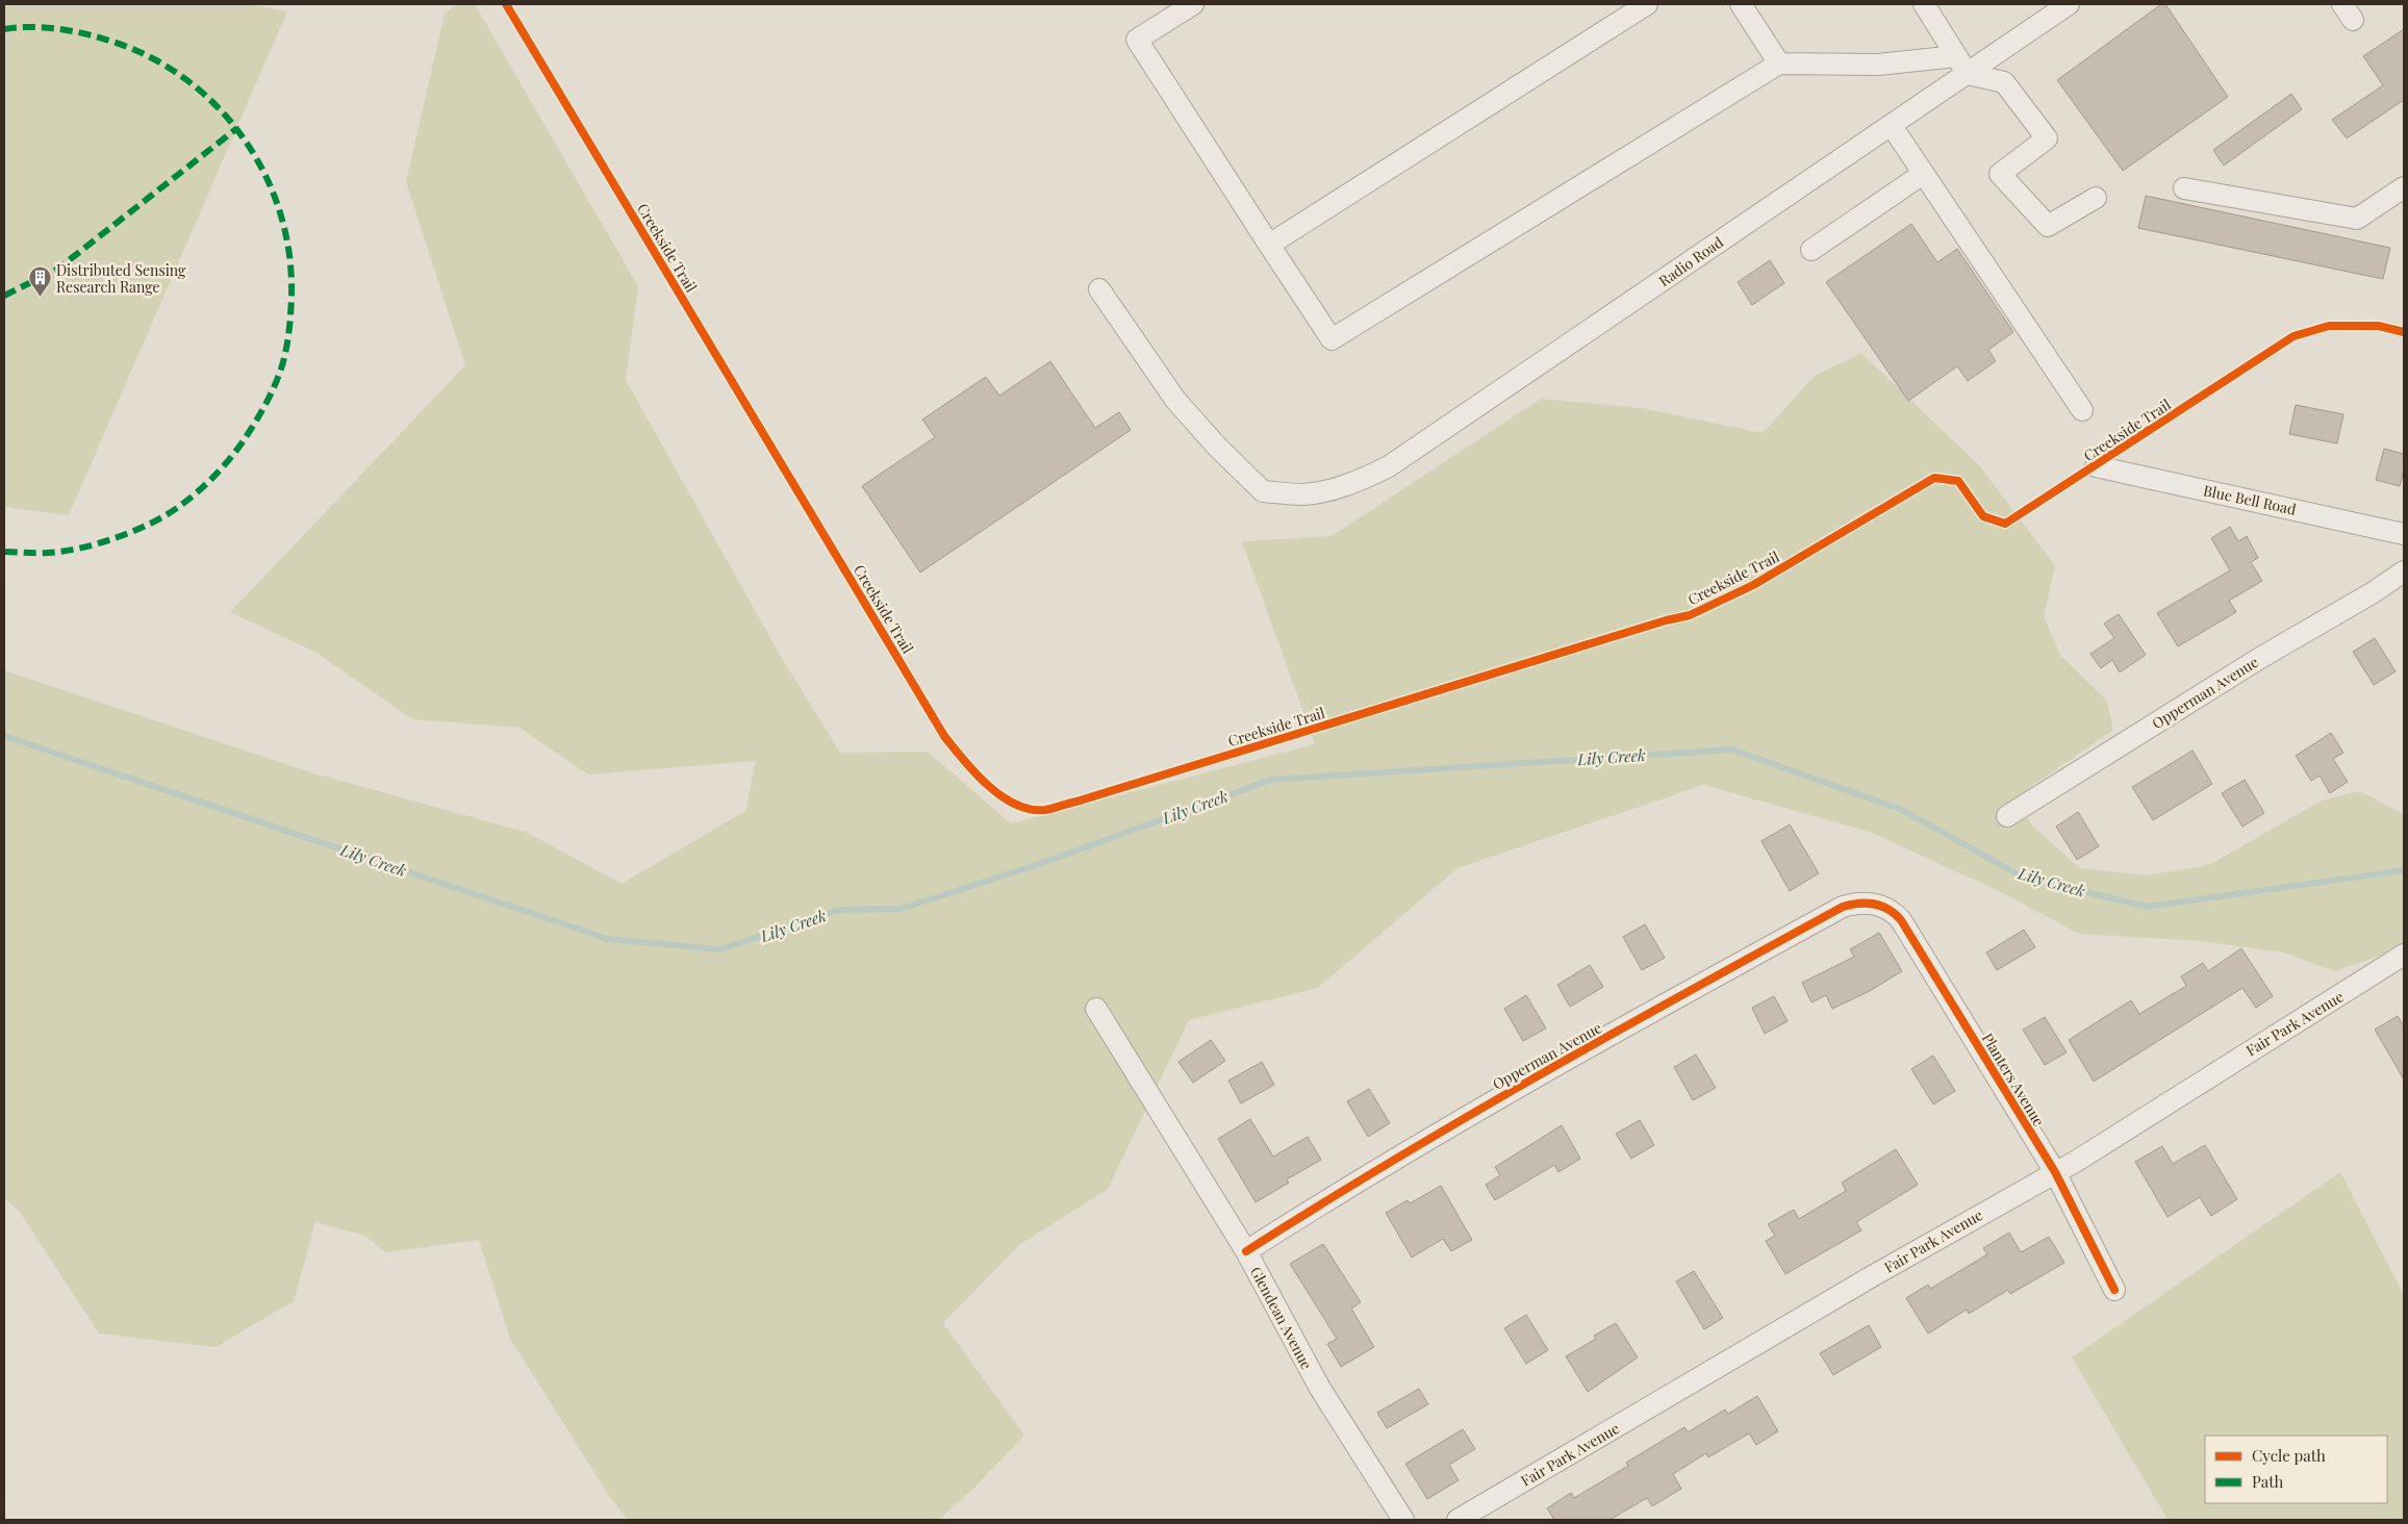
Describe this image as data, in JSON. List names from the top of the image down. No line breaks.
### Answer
{"streets":{"street":["Radio Road","Blue Bell Road","Opperman Avenue","Fair Park Avenue","Planters Avenue","Glendean Avenue"],"cycle path":["Creekside Trail"]},"crossings":[["Opperman Avenue","Planters Avenue"],["Opperman Avenue","Glendean Avenue"],["Fair Park Avenue","Planters Avenue"]],"water":["Lily Creek"],"places":{"building":["Distributed Sensing Research Range"]},"legend":["Cycle path","Path"]}
